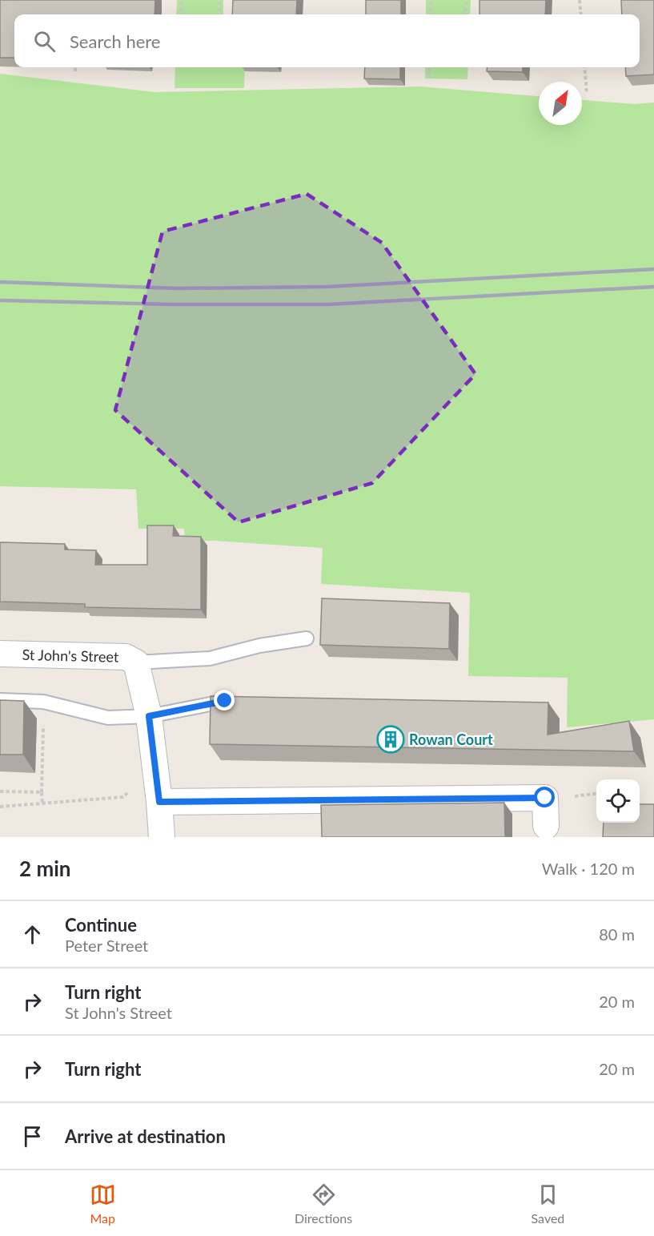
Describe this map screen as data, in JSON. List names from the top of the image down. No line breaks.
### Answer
{"streets":{"street":["St John's Street"]},"places":{"building":["Rowan Court"]},"north":"top right","page":{"search":"Search here","heading":["2 min","Walk · 120 m"],"list":[["Continue","Peter Street","80 m"],["Turn right","St John's Street","20 m"],["Turn right","20 m"],"Arrive at destination"],"nav":["Map","Directions","Saved"]}}
